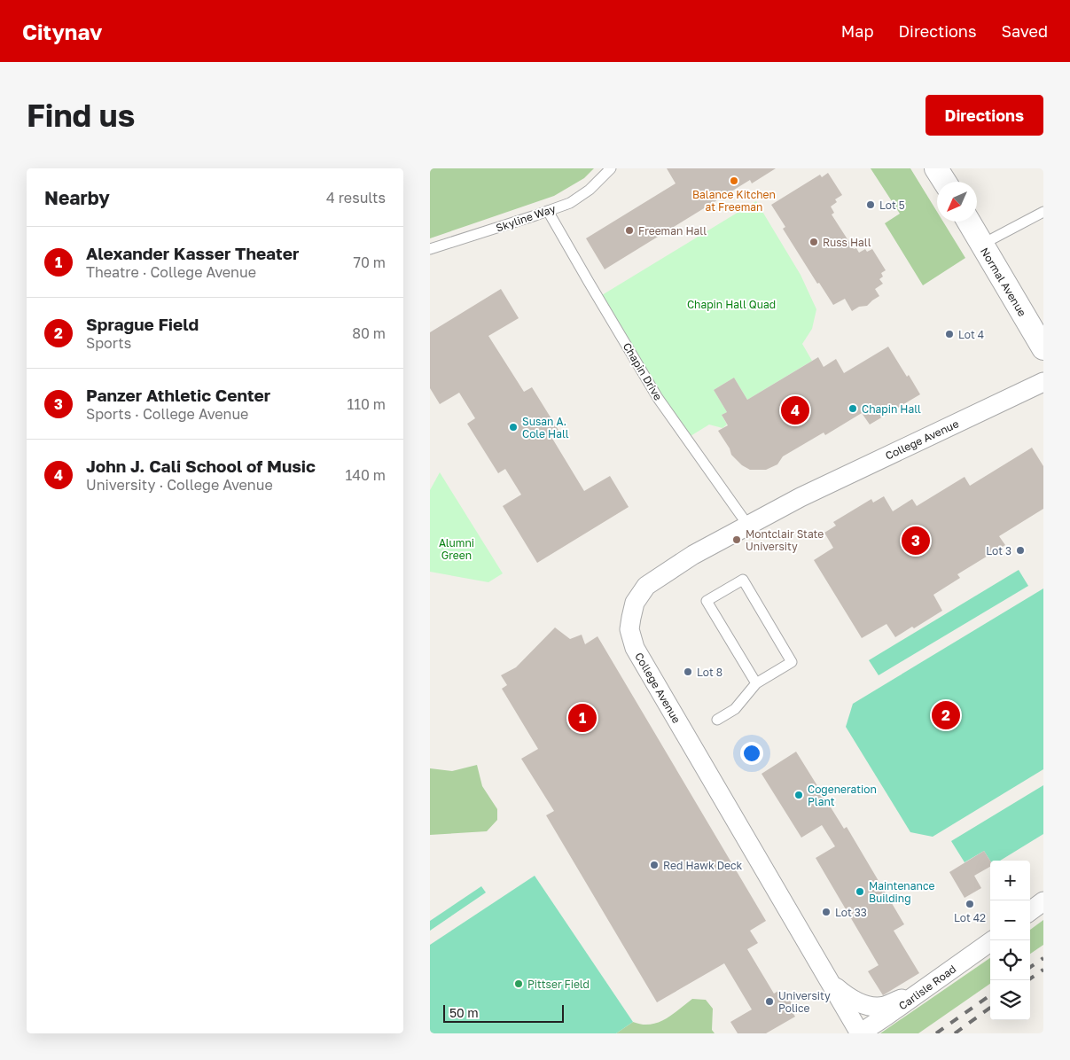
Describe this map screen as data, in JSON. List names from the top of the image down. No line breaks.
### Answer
{"streets":{"street":["Normal Avenue","College Avenue","Carlisle Road"],"lane":["Skyline Way","Chapin Drive"]},"crossings":[["Skyline Way","Chapin Drive"],["Chapin Drive","College Avenue"],["College Avenue","Carlisle Road"]],"parks":["Chapin Hall Quad","Alumni Green"],"places":["Balance Kitchen at Freeman","Lot 5","Freeman Hall","Russ Hall","Lot 4","Chapin Hall","Susan A. Cole Hall","Montclair State University","Lot 3","Lot 8","Cogeneration Plant","Red Hawk Deck","Maintenance Building","Lot 42","Lot 33","Pittser Field","University Police"],"scale_bar":"50 m","north":"bottom left","page":{"header":"Citynav","nav":["Map","Directions","Saved"],"buttons":"Directions","title":"Find us","heading":["Nearby","4 results"],"list":[{"mark":"1","name":"Alexander Kasser Theater","note":"Theatre · College Avenue","value":"70 m"},{"mark":"2","name":"Sprague Field","note":"Sports","value":"80 m"},{"mark":"3","name":"Panzer Athletic Center","note":"Sports · College Avenue","value":"110 m"},{"mark":"4","name":"John J. Cali School of Music","note":"University · College Avenue","value":"140 m"}],"pins":["4","3","2","1"],"map_buttons":["+","−"],"scale":"50 m"}}
